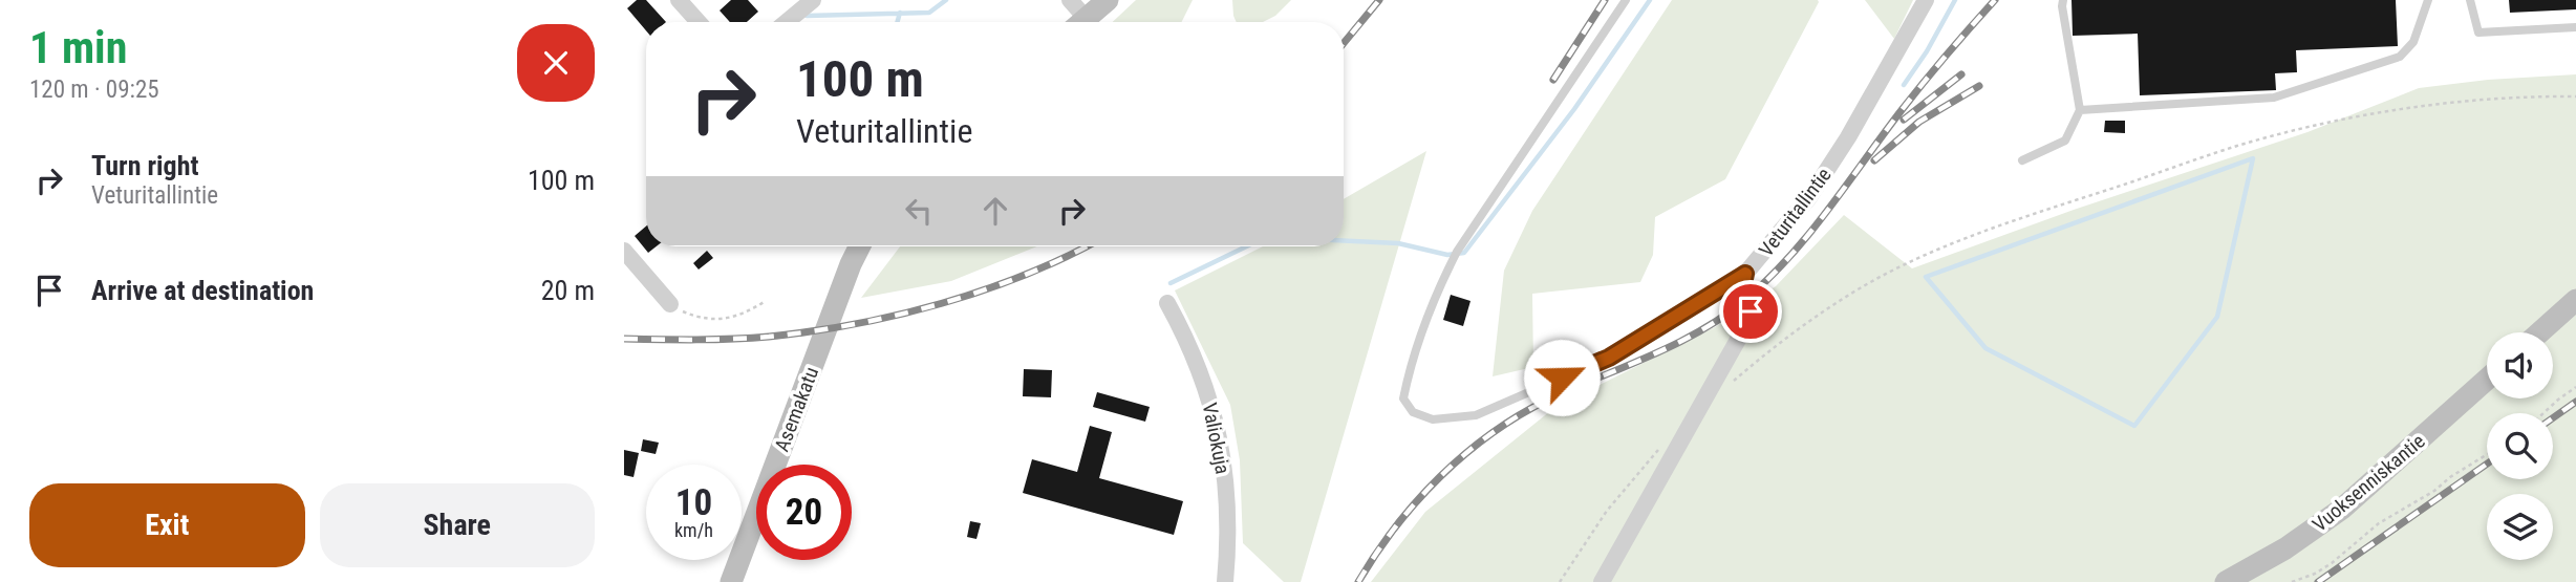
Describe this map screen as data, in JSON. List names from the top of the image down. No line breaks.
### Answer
{"streets":{"street":["Veturitallintie","Asemakatu","Valiokuja","Vuoksenniskantie"]},"page":{"heading":["1 min","120 m · 09:25"],"turn":["100 m","Veturitallintie"],"list":[{"name":"Turn right","note":"Veturitallintie","value":"100 m"},{"name":"Arrive at destination","value":"20 m"}],"speed":"10 km/h","limit":"20","buttons":["Exit","Share"]}}
